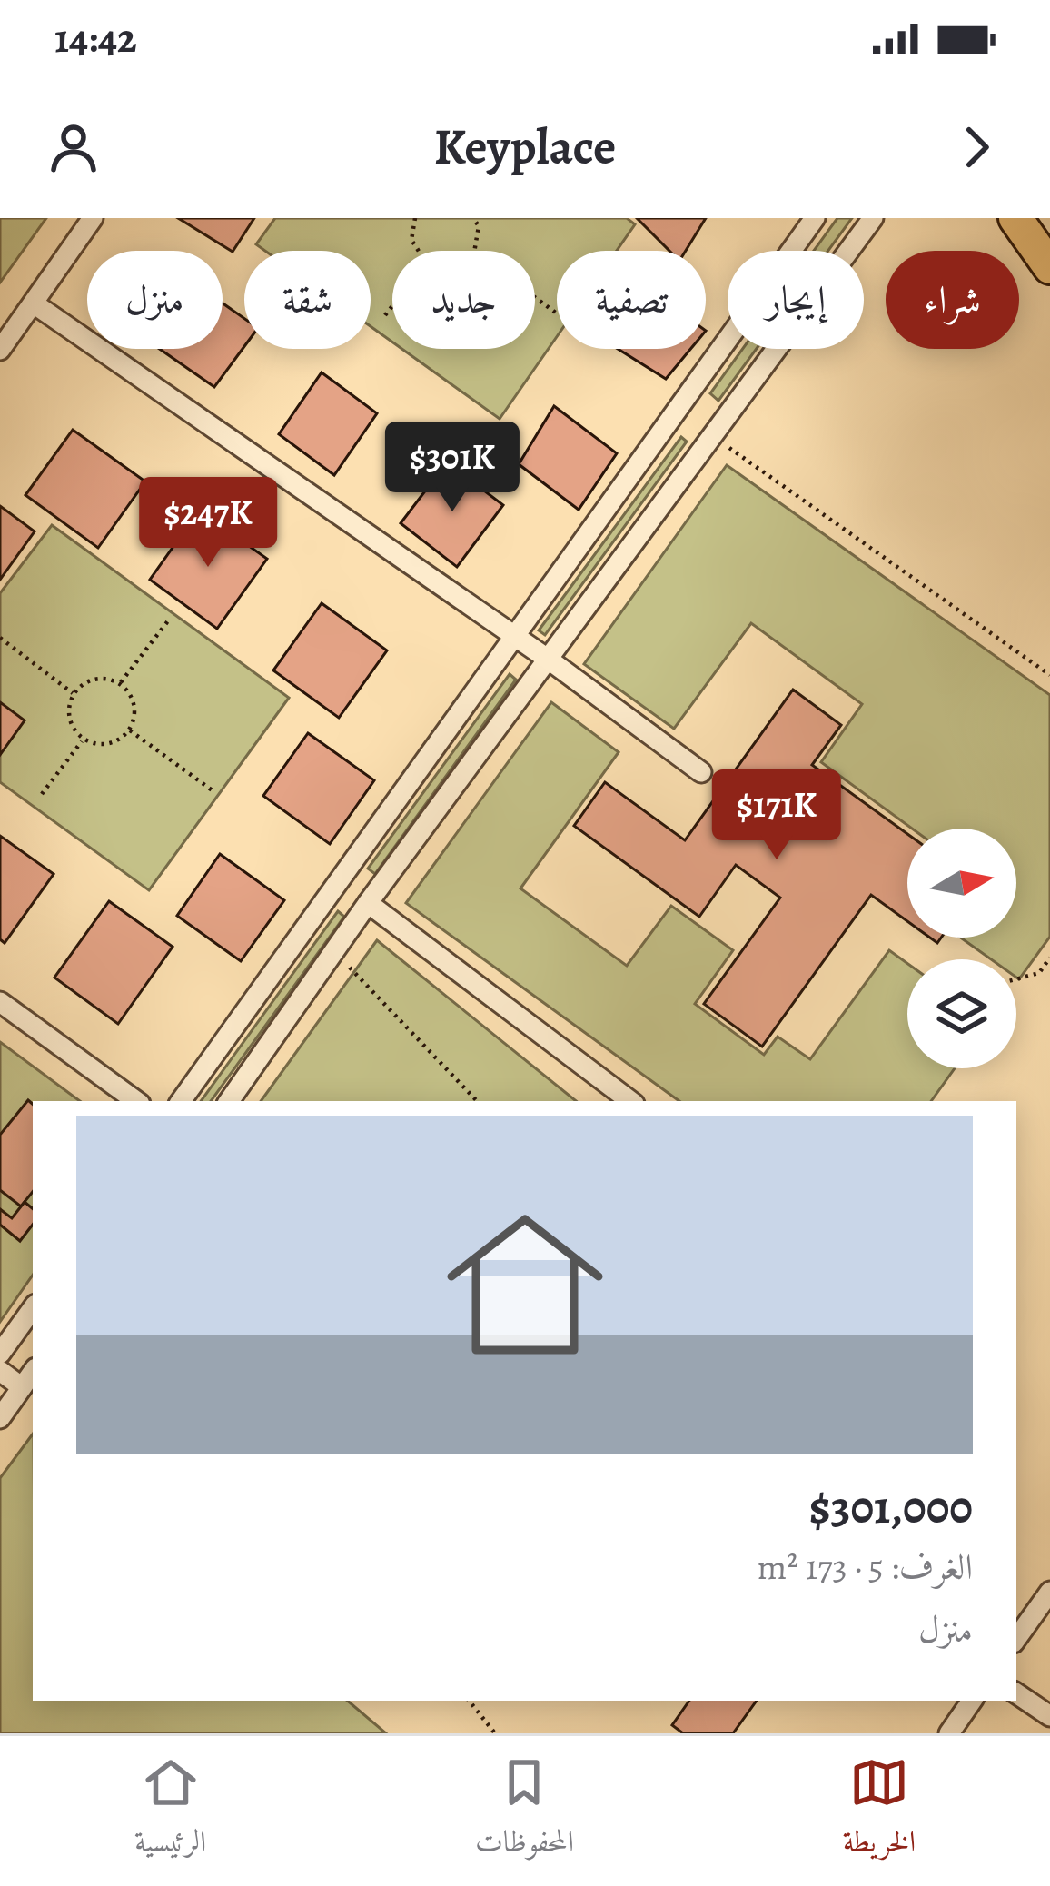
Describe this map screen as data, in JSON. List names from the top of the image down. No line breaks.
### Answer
{"north":"right","page":{"status":"14:42","header":"Keyplace","chip":["شراء","إيجار","تصفية","جديد","شقة","منزل"],"price":["$301K","$247K","$171K"],"list":[{"name":"$301,000","note":"الغرف: 5 · 173 m² · منزل"}],"tabs":["الخريطة","المحفوظات","الرئيسية"]}}
